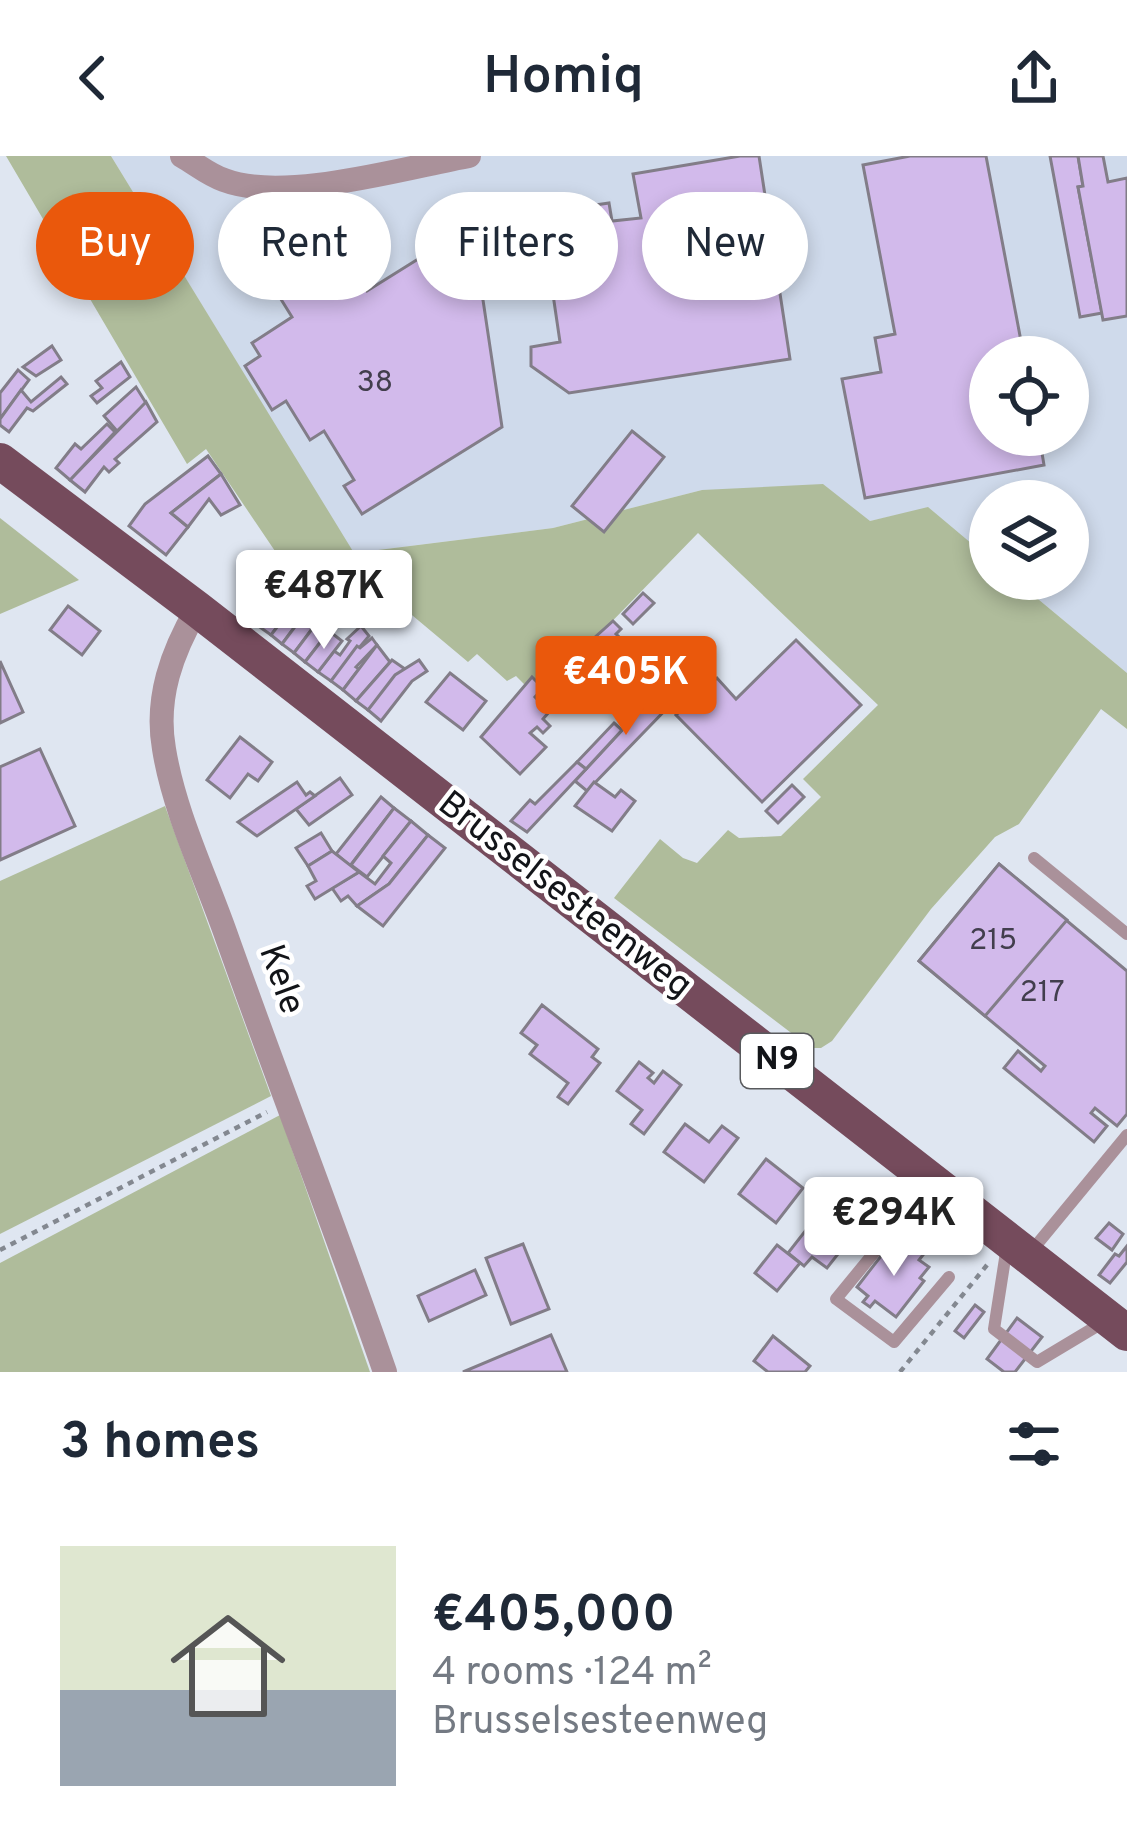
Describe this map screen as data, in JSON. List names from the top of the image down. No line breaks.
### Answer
{"streets":{"main road":["Brusselsesteenweg","N9"],"street":["Kele"]},"crossings":[["Brusselsesteenweg","Kele"]],"house_numbers":["38","215","217"],"page":{"header":"Homiq","chip":["Buy","Rent","Filters","New"],"price":["€487K","€405K","€294K"],"heading":"3 homes","list":[{"name":"€405,000","note":"4 rooms · 124 m² · Brusselsesteenweg"}]}}
